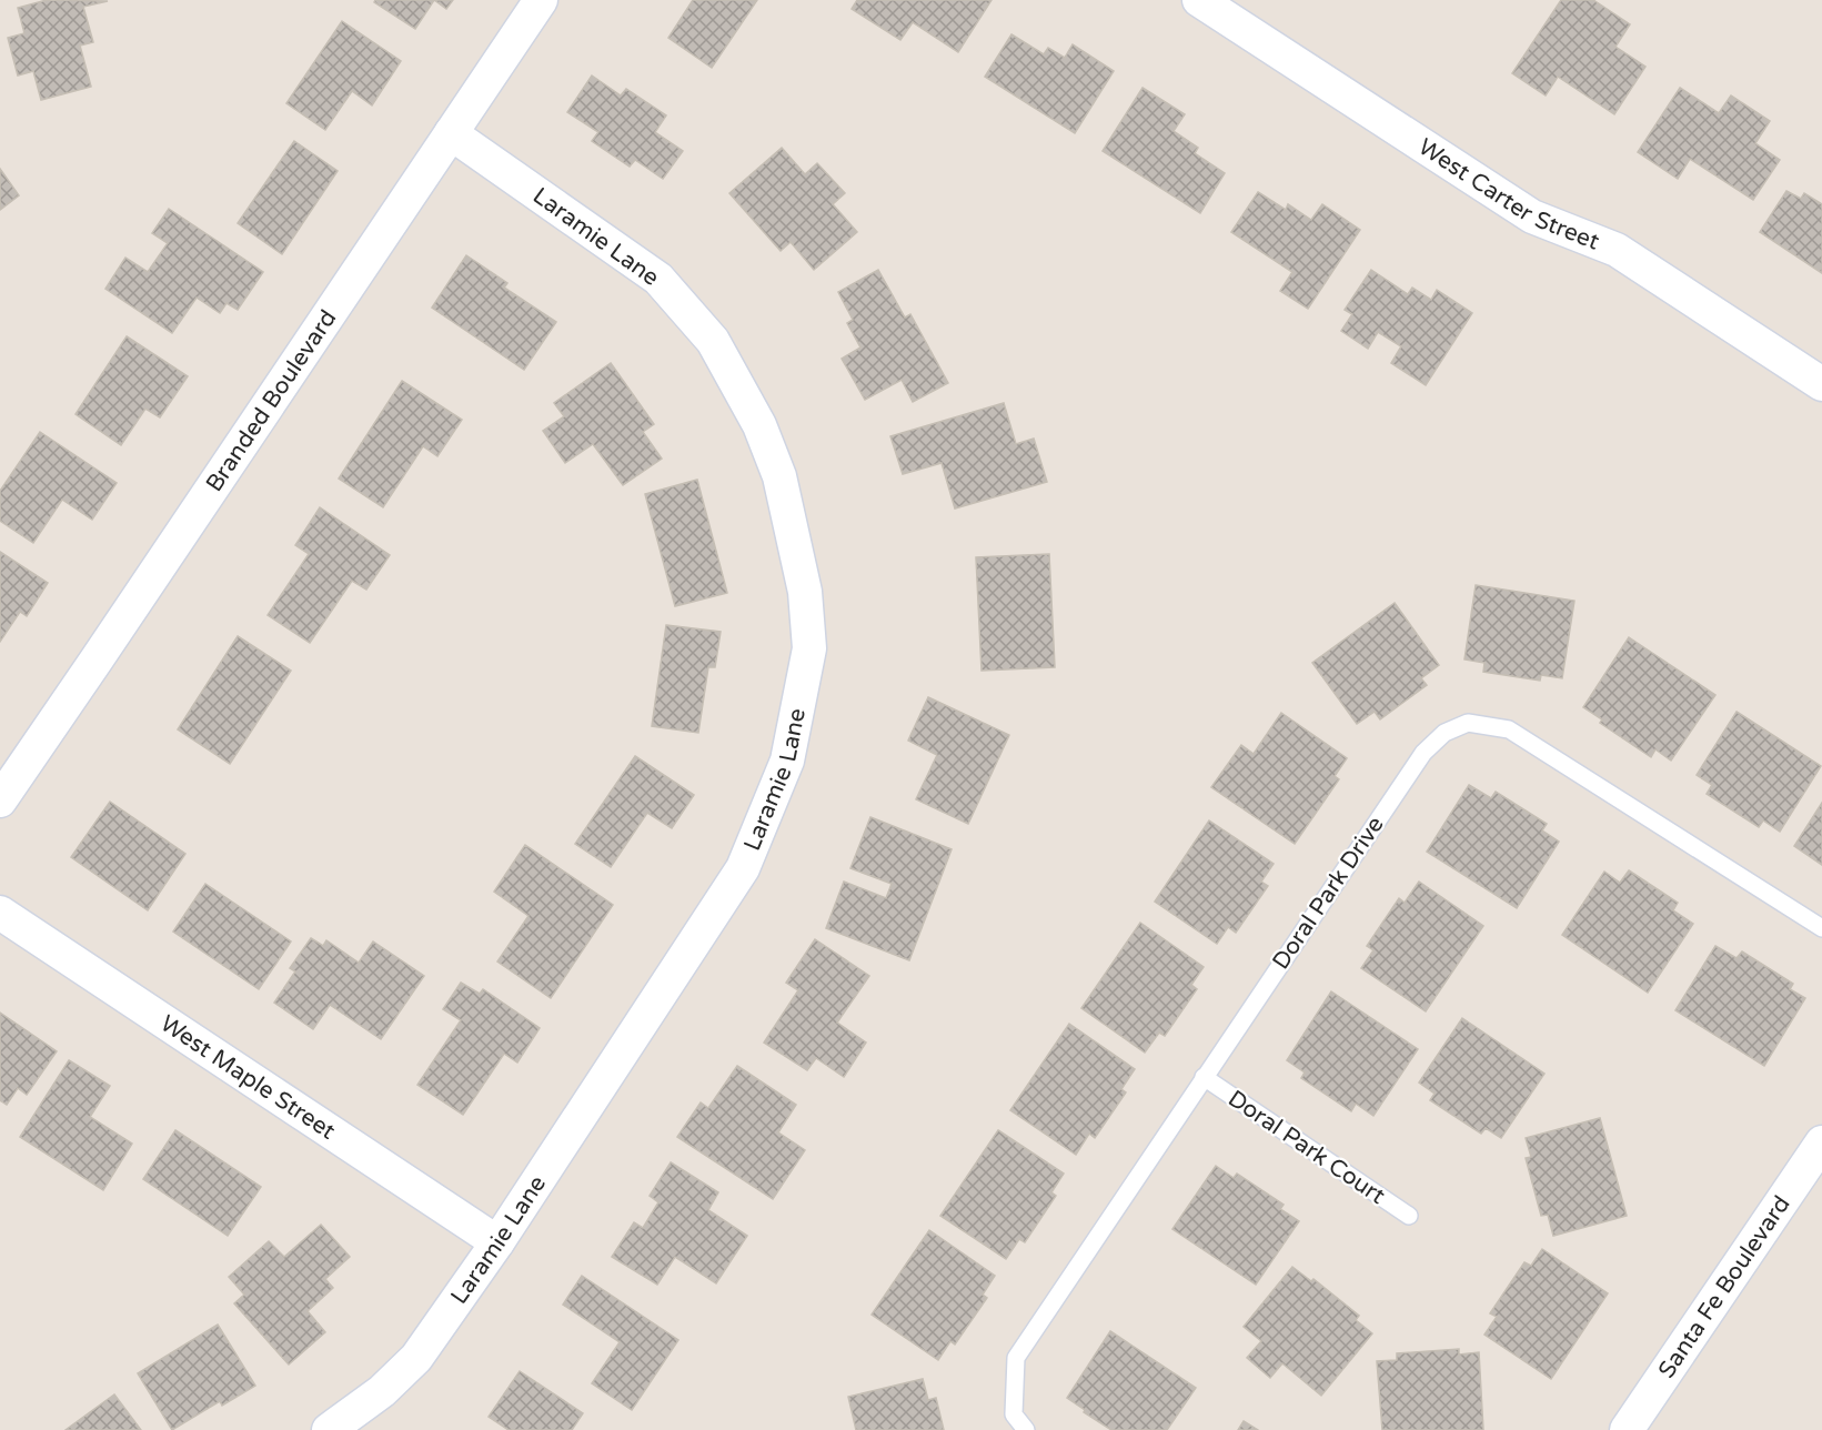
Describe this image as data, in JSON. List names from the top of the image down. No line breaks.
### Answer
{"streets":{"street":["West Carter Street","Laramie Lane","Branded Boulevard","West Maple Street","Santa Fe Boulevard"],"lane":["Doral Park Drive","Doral Park Court"]},"crossings":[["Laramie Lane","Branded Boulevard"],["Laramie Lane","West Maple Street"],["Doral Park Drive","Doral Park Court"]]}
